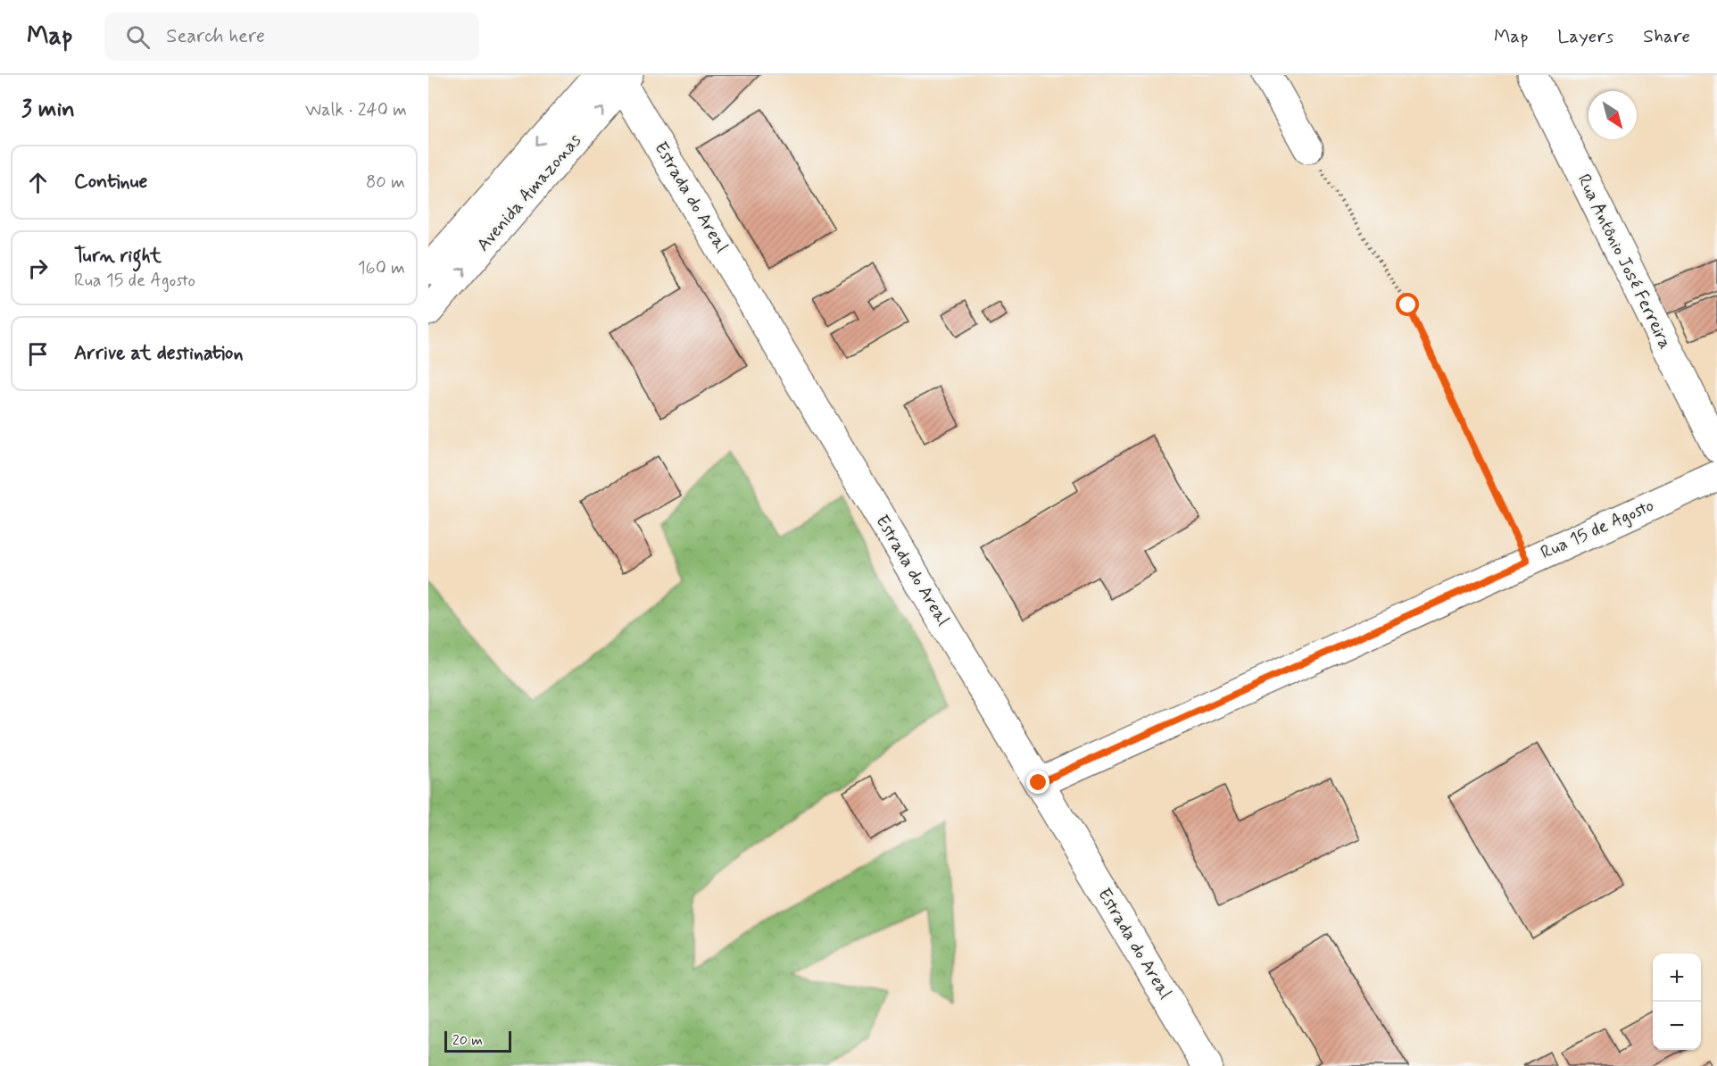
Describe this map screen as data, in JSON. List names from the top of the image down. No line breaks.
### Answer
{"streets":{"street":["Avenida Amazonas","Estrada do Areal","Rua Antônio José Ferreira","Rua 15 de Agosto"]},"crossings":[["Avenida Amazonas","Estrada do Areal"],["Estrada do Areal","Rua 15 de Agosto"]],"scale_bar":"20 m","north":"bottom right","page":{"header":"Map","search":"Search here","nav":["Map","Layers","Share"],"heading":["3 min","Walk · 240 m"],"list":[["Continue","80 m"],["Turn right","Rua 15 de Agosto","160 m"],"Arrive at destination"],"map_buttons":["+","−"],"scale":"20 m"}}
